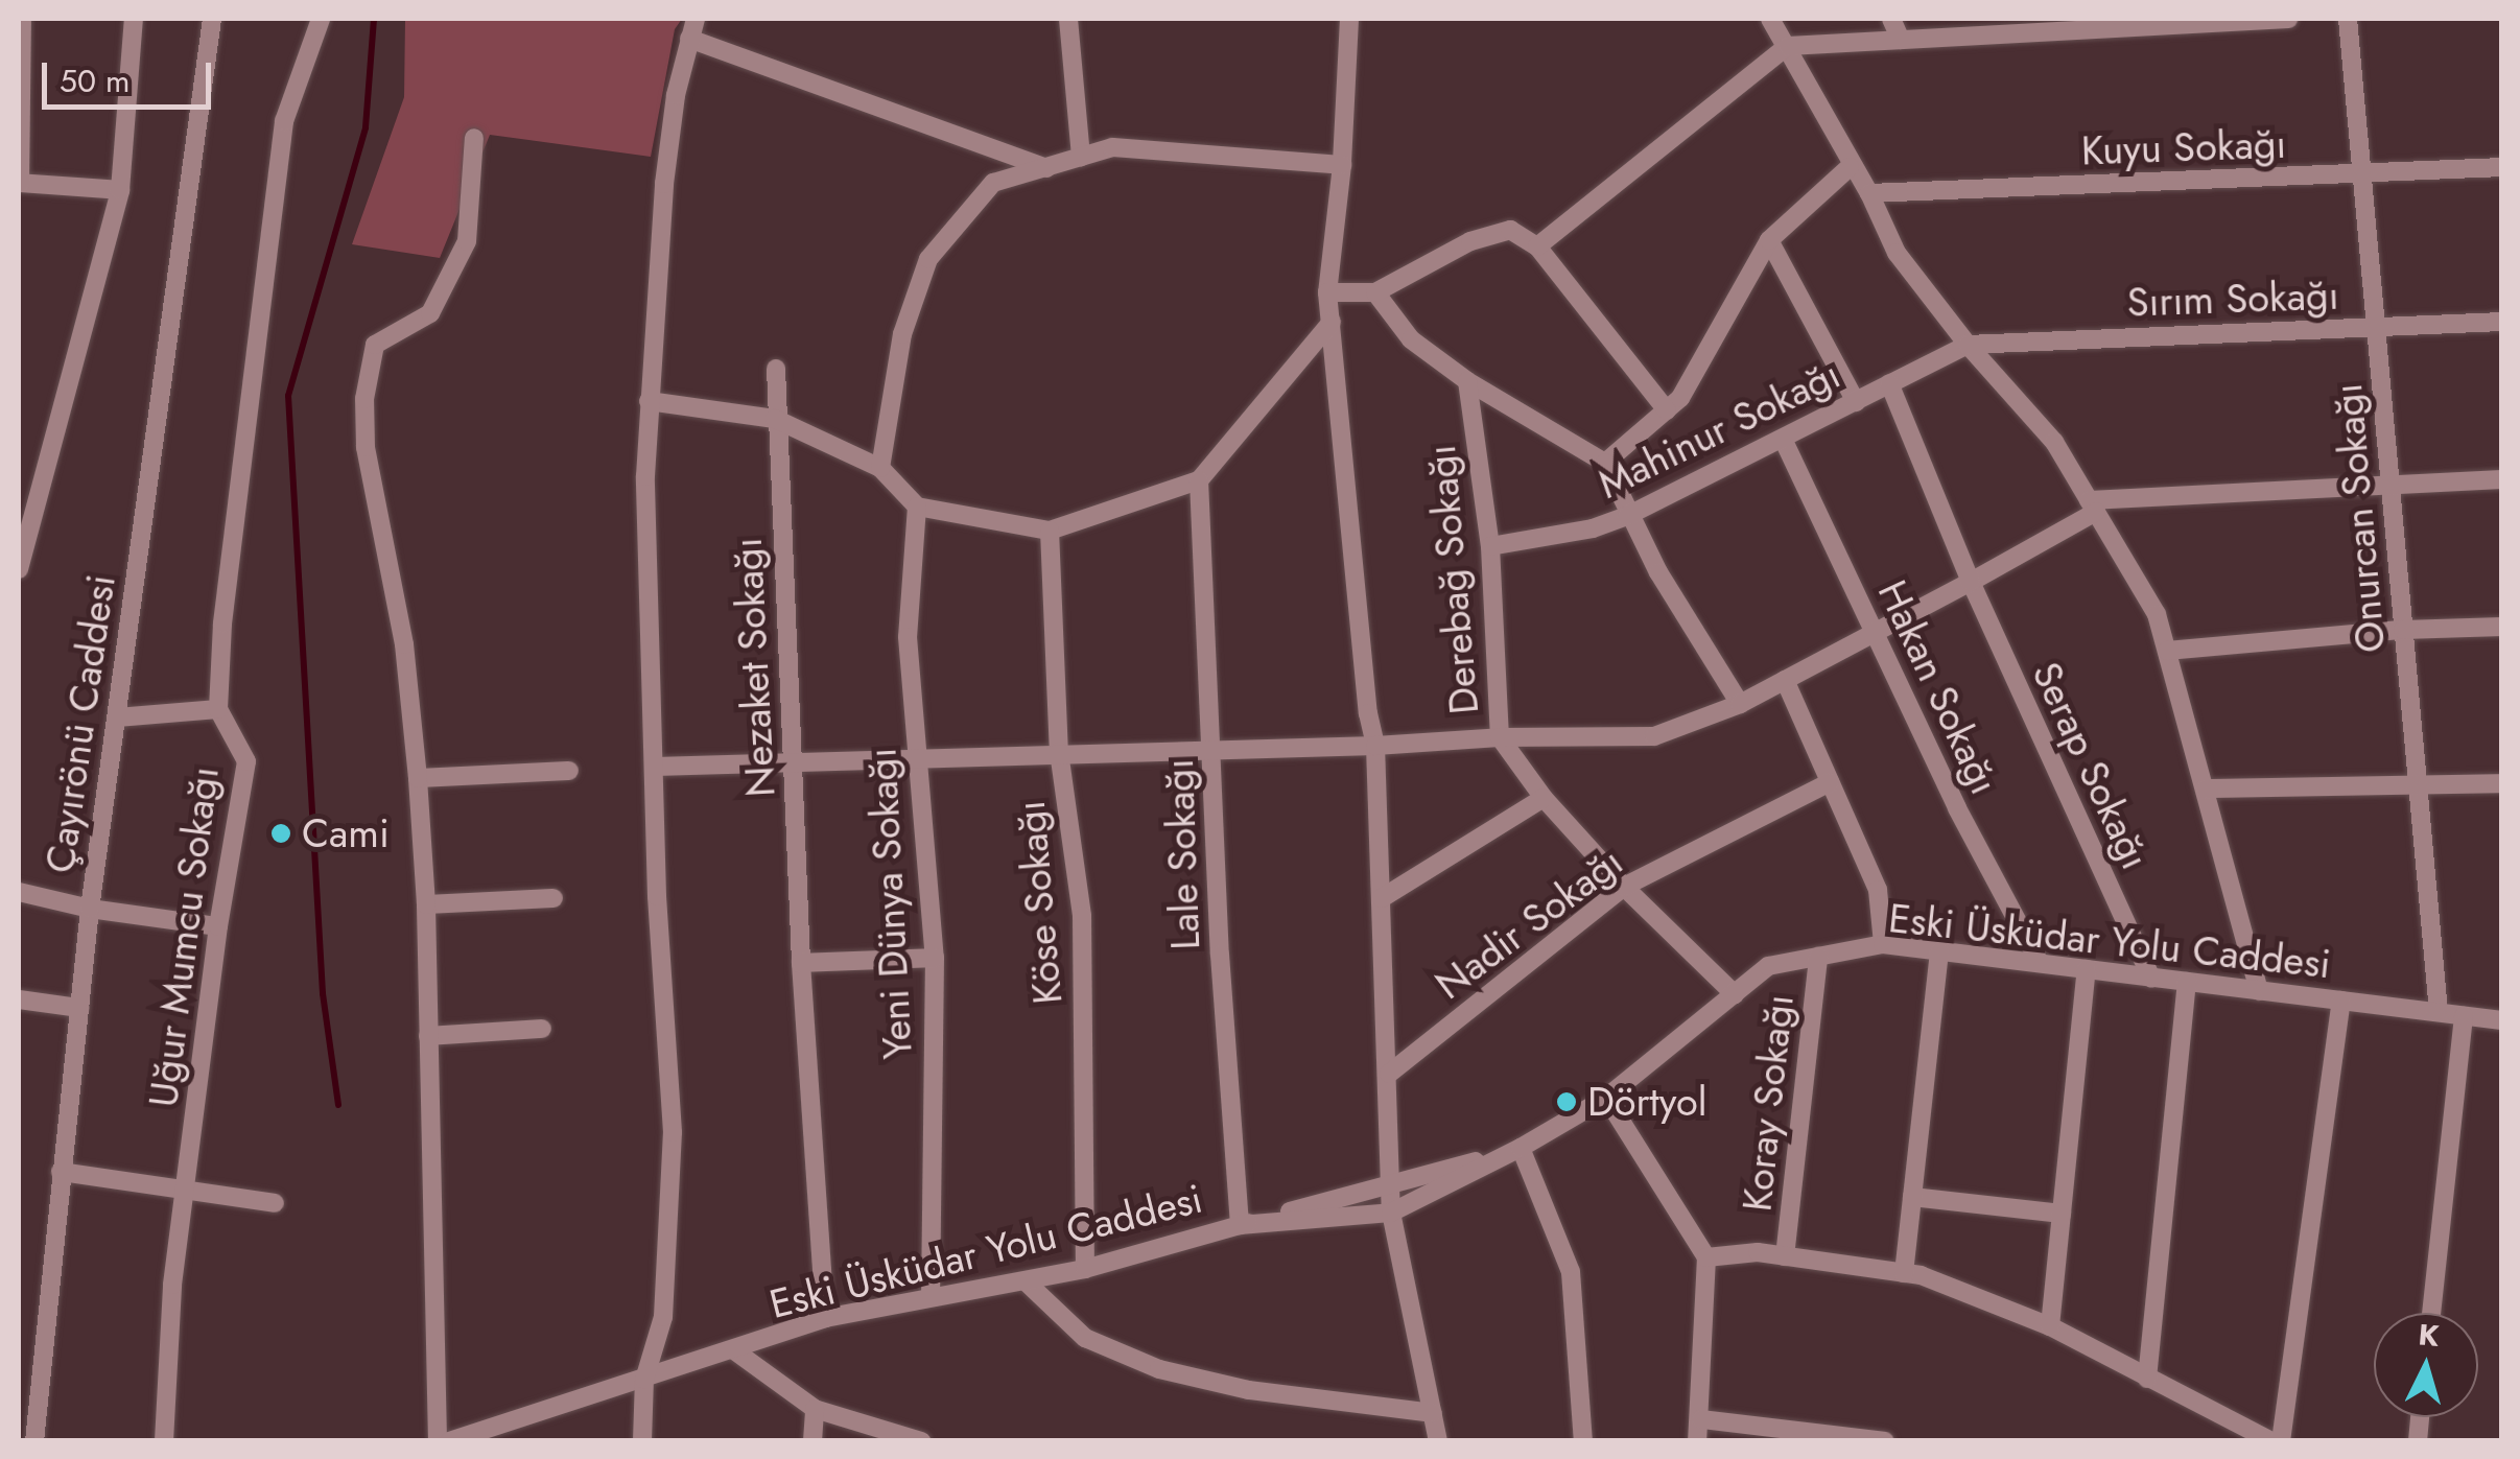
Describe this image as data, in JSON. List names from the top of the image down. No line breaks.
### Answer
{"streets":{"street":["Kuyu Sokağı","Sırım Sokağı","Mahinur Sokağı","Onurcan Sokağı","Derebağ Sokağı","Nezaket Sokağı","Hakan Sokağı","Çayırönü Caddesi","Serap Sokağı","Lale Sokağı","Köse Sokağı","Yeni Dünya Sokağı","Nadir Sokağı","Uğur Mumcu Sokağı","Eski Üsküdar Yolu Caddesi","Koray Sokağı"]},"crossings":[["Kuyu Sokağı","Onurcan Sokağı"],["Sırım Sokağı","Mahinur Sokağı"],["Sırım Sokağı","Onurcan Sokağı"],["Mahinur Sokağı","Derebağ Sokağı"],["Mahinur Sokağı","Hakan Sokağı"],["Mahinur Sokağı","Serap Sokağı"],["Onurcan Sokağı","Eski Üsküdar Yolu Caddesi"],["Derebağ Sokağı","Nadir Sokağı"],["Derebağ Sokağı","Eski Üsküdar Yolu Caddesi"],["Nezaket Sokağı","Eski Üsküdar Yolu Caddesi"],["Hakan Sokağı","Eski Üsküdar Yolu Caddesi"],["Serap Sokağı","Eski Üsküdar Yolu Caddesi"],["Lale Sokağı","Eski Üsküdar Yolu Caddesi"],["Köse Sokağı","Eski Üsküdar Yolu Caddesi"],["Yeni Dünya Sokağı","Eski Üsküdar Yolu Caddesi"],["Eski Üsküdar Yolu Caddesi","Koray Sokağı"]],"places":["Cami","Dörtyol"],"scale_bar":"50 m","north":"top"}
